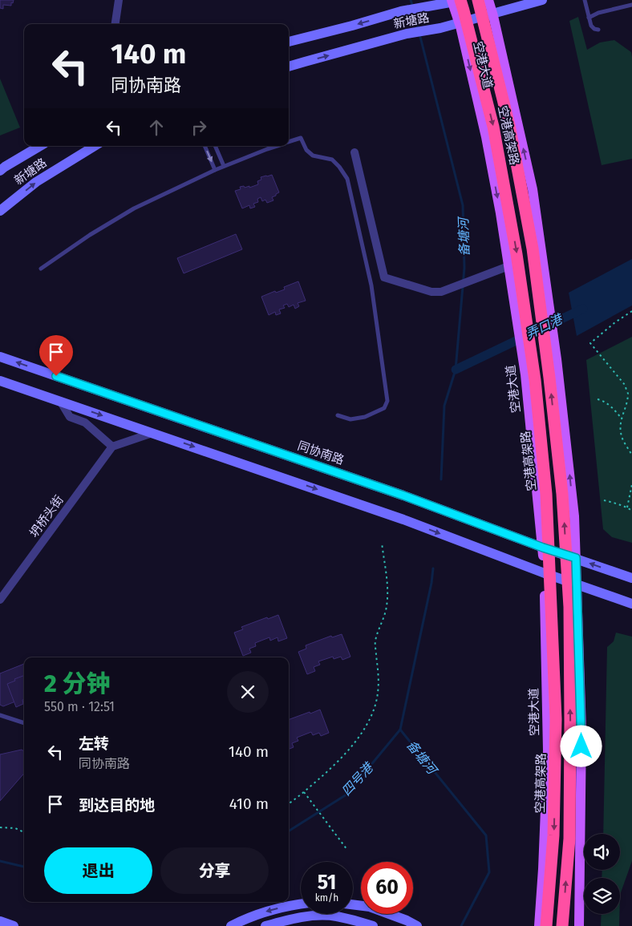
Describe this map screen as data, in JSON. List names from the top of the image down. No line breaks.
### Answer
{"streets":{"highway":["空港高架路"],"main road":["新塘路","空港大道","同协南路"],"street":["坍桥头街"]},"crossings":[["新塘路","空港大道"],["新塘路","空港高架路"],["空港大道","空港高架路"],["空港大道","同协南路"]],"water":["备塘河","弄口港","四号港"],"page":{"turn":["140 m","同协南路"],"heading":["2 分钟","550 m · 12:51"],"list":[{"name":"左转","note":"同协南路","value":"140 m"},{"name":"到达目的地","value":"410 m"}],"buttons":["退出","分享"],"speed":"51 km/h","limit":"60"}}
